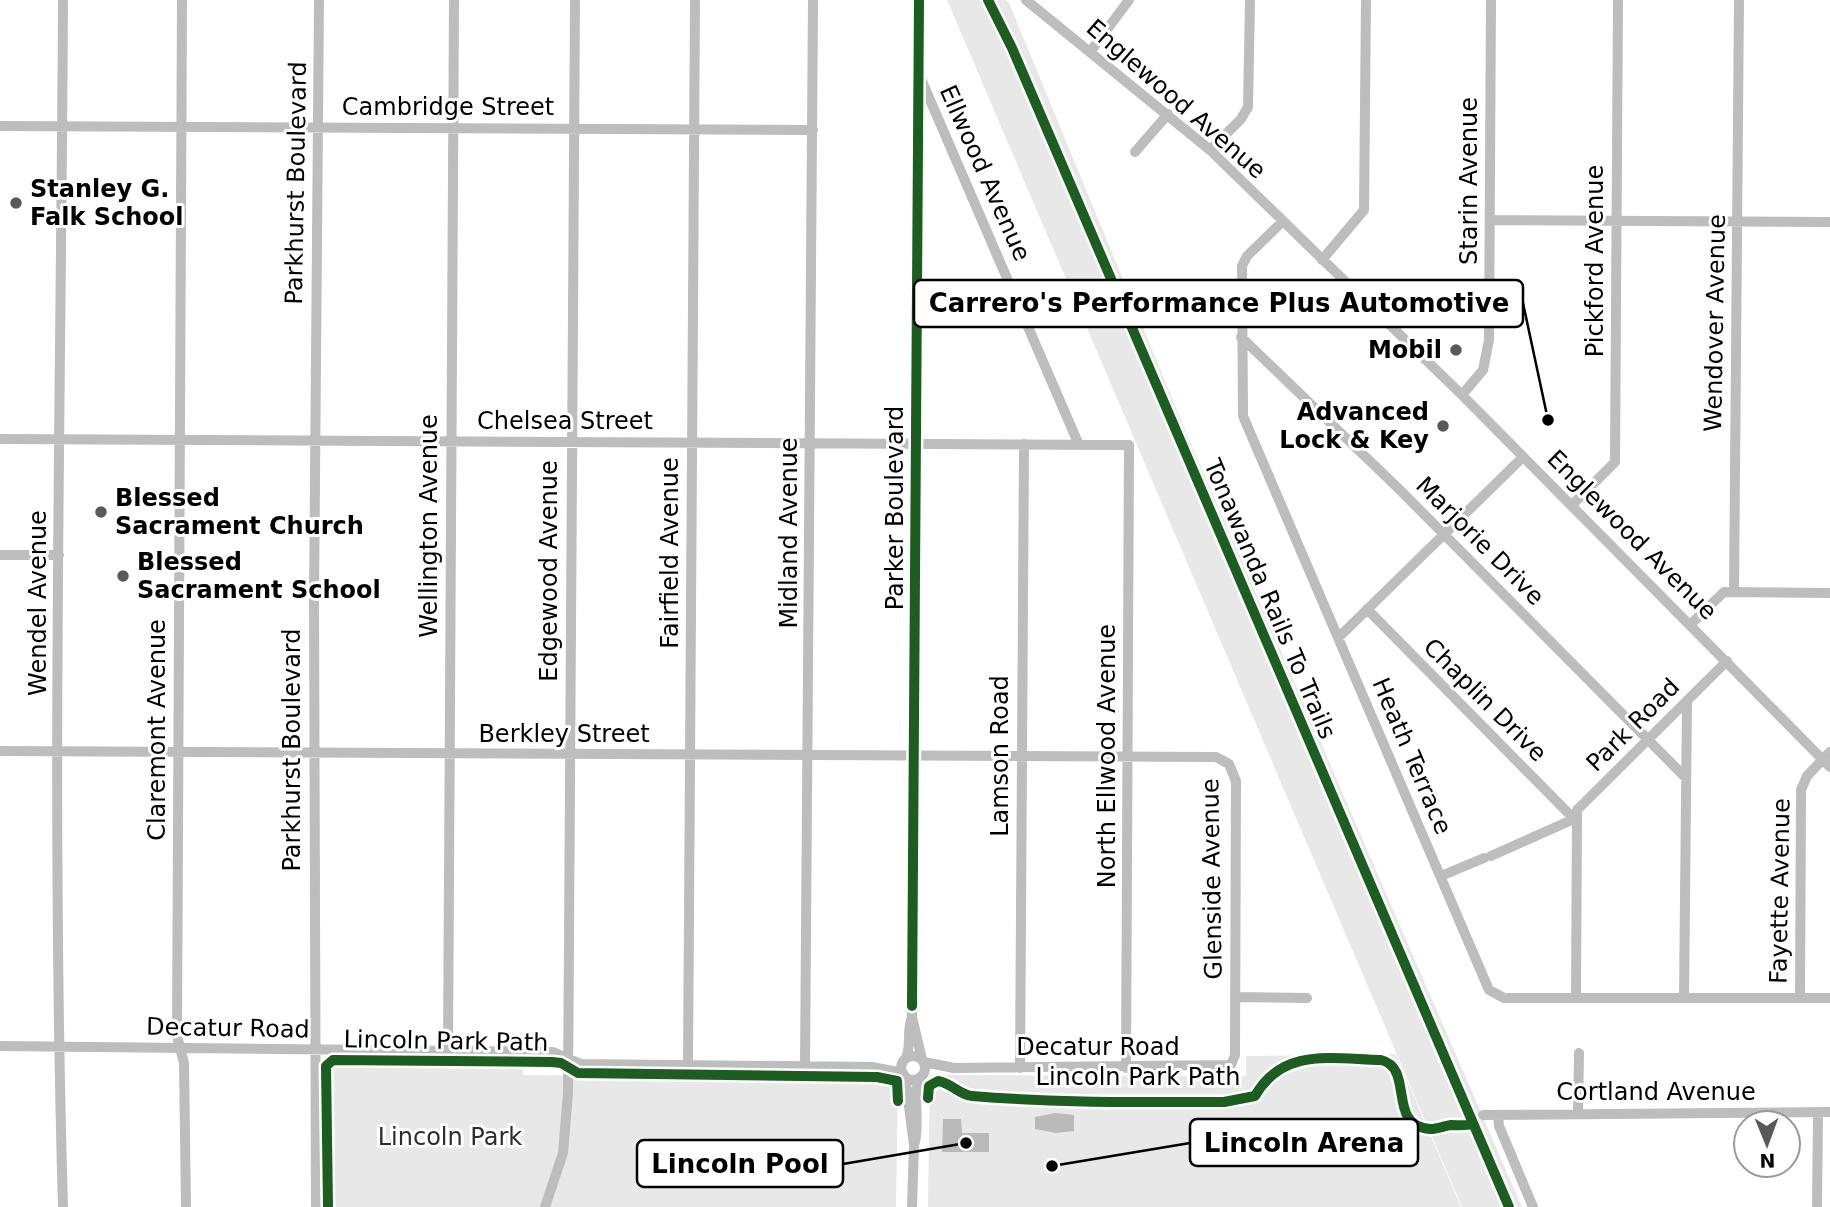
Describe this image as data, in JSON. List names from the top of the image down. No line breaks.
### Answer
{"streets":{"street":["Englewood Avenue","Cambridge Street","Ellwood Avenue","Starin Avenue","Parkhurst Boulevard","Pickford Avenue","Wendover Avenue","Chelsea Street","Parker Boulevard","Wellington Avenue","Midland Avenue","Marjorie Drive","Fairfield Avenue","Edgewood Avenue","Wendel Avenue","Chaplin Drive","Park Road","Claremont Avenue","Berkley Street","Lamson Road","North Ellwood Avenue","Heath Terrace","Glenside Avenue","Fayette Avenue","Decatur Road","Cortland Avenue"],"cycle path":["Tonawanda Rails To Trails","Lincoln Park Path"]},"crossings":[["Englewood Avenue","Starin Avenue"],["Englewood Avenue","Pickford Avenue"],["Englewood Avenue","Park Road"],["Englewood Avenue","Heath Terrace"],["Englewood Avenue","Fayette Avenue"],["Cambridge Street","Parkhurst Boulevard"],["Cambridge Street","Wellington Avenue"],["Cambridge Street","Midland Avenue"],["Cambridge Street","Fairfield Avenue"],["Cambridge Street","Edgewood Avenue"],["Cambridge Street","Wendel Avenue"],["Cambridge Street","Claremont Avenue"],["Ellwood Avenue","Chelsea Street"],["Ellwood Avenue","Parker Boulevard"],["Parkhurst Boulevard","Chelsea Street"],["Parkhurst Boulevard","Berkley Street"],["Parkhurst Boulevard","Decatur Road"],["Chelsea Street","Parker Boulevard"],["Chelsea Street","Wellington Avenue"],["Chelsea Street","Midland Avenue"],["Chelsea Street","Fairfield Avenue"],["Chelsea Street","Edgewood Avenue"],["Chelsea Street","Wendel Avenue"],["Chelsea Street","Claremont Avenue"],["Chelsea Street","Lamson Road"],["Chelsea Street","North Ellwood Avenue"],["Parker Boulevard","Berkley Street"],["Parker Boulevard","Decatur Road"],["Wellington Avenue","Berkley Street"],["Wellington Avenue","Decatur Road"],["Midland Avenue","Berkley Street"],["Midland Avenue","Decatur Road"],["Marjorie Drive","Park Road"],["Marjorie Drive","Heath Terrace"],["Fairfield Avenue","Berkley Street"],["Fairfield Avenue","Decatur Road"],["Edgewood Avenue","Berkley Street"],["Edgewood Avenue","Decatur Road"],["Wendel Avenue","Berkley Street"],["Wendel Avenue","Decatur Road"],["Chaplin Drive","Park Road"],["Claremont Avenue","Berkley Street"],["Claremont Avenue","Decatur Road"],["Berkley Street","Lamson Road"],["Berkley Street","North Ellwood Avenue"],["Berkley Street","Glenside Avenue"],["Lamson Road","Decatur Road"],["North Ellwood Avenue","Glenside Avenue"],["North Ellwood Avenue","Decatur Road"],["Heath Terrace","Fayette Avenue"],["Glenside Avenue","Decatur Road"]],"parks":["Lincoln Park"],"places":["Stanley G. Falk School","Mobil","Carrero's Performance Plus Automotive","Advanced Lock & Key","Blessed Sacrament Church","Blessed Sacrament School","Lincoln Pool","Lincoln Arena"],"north":"bottom"}
